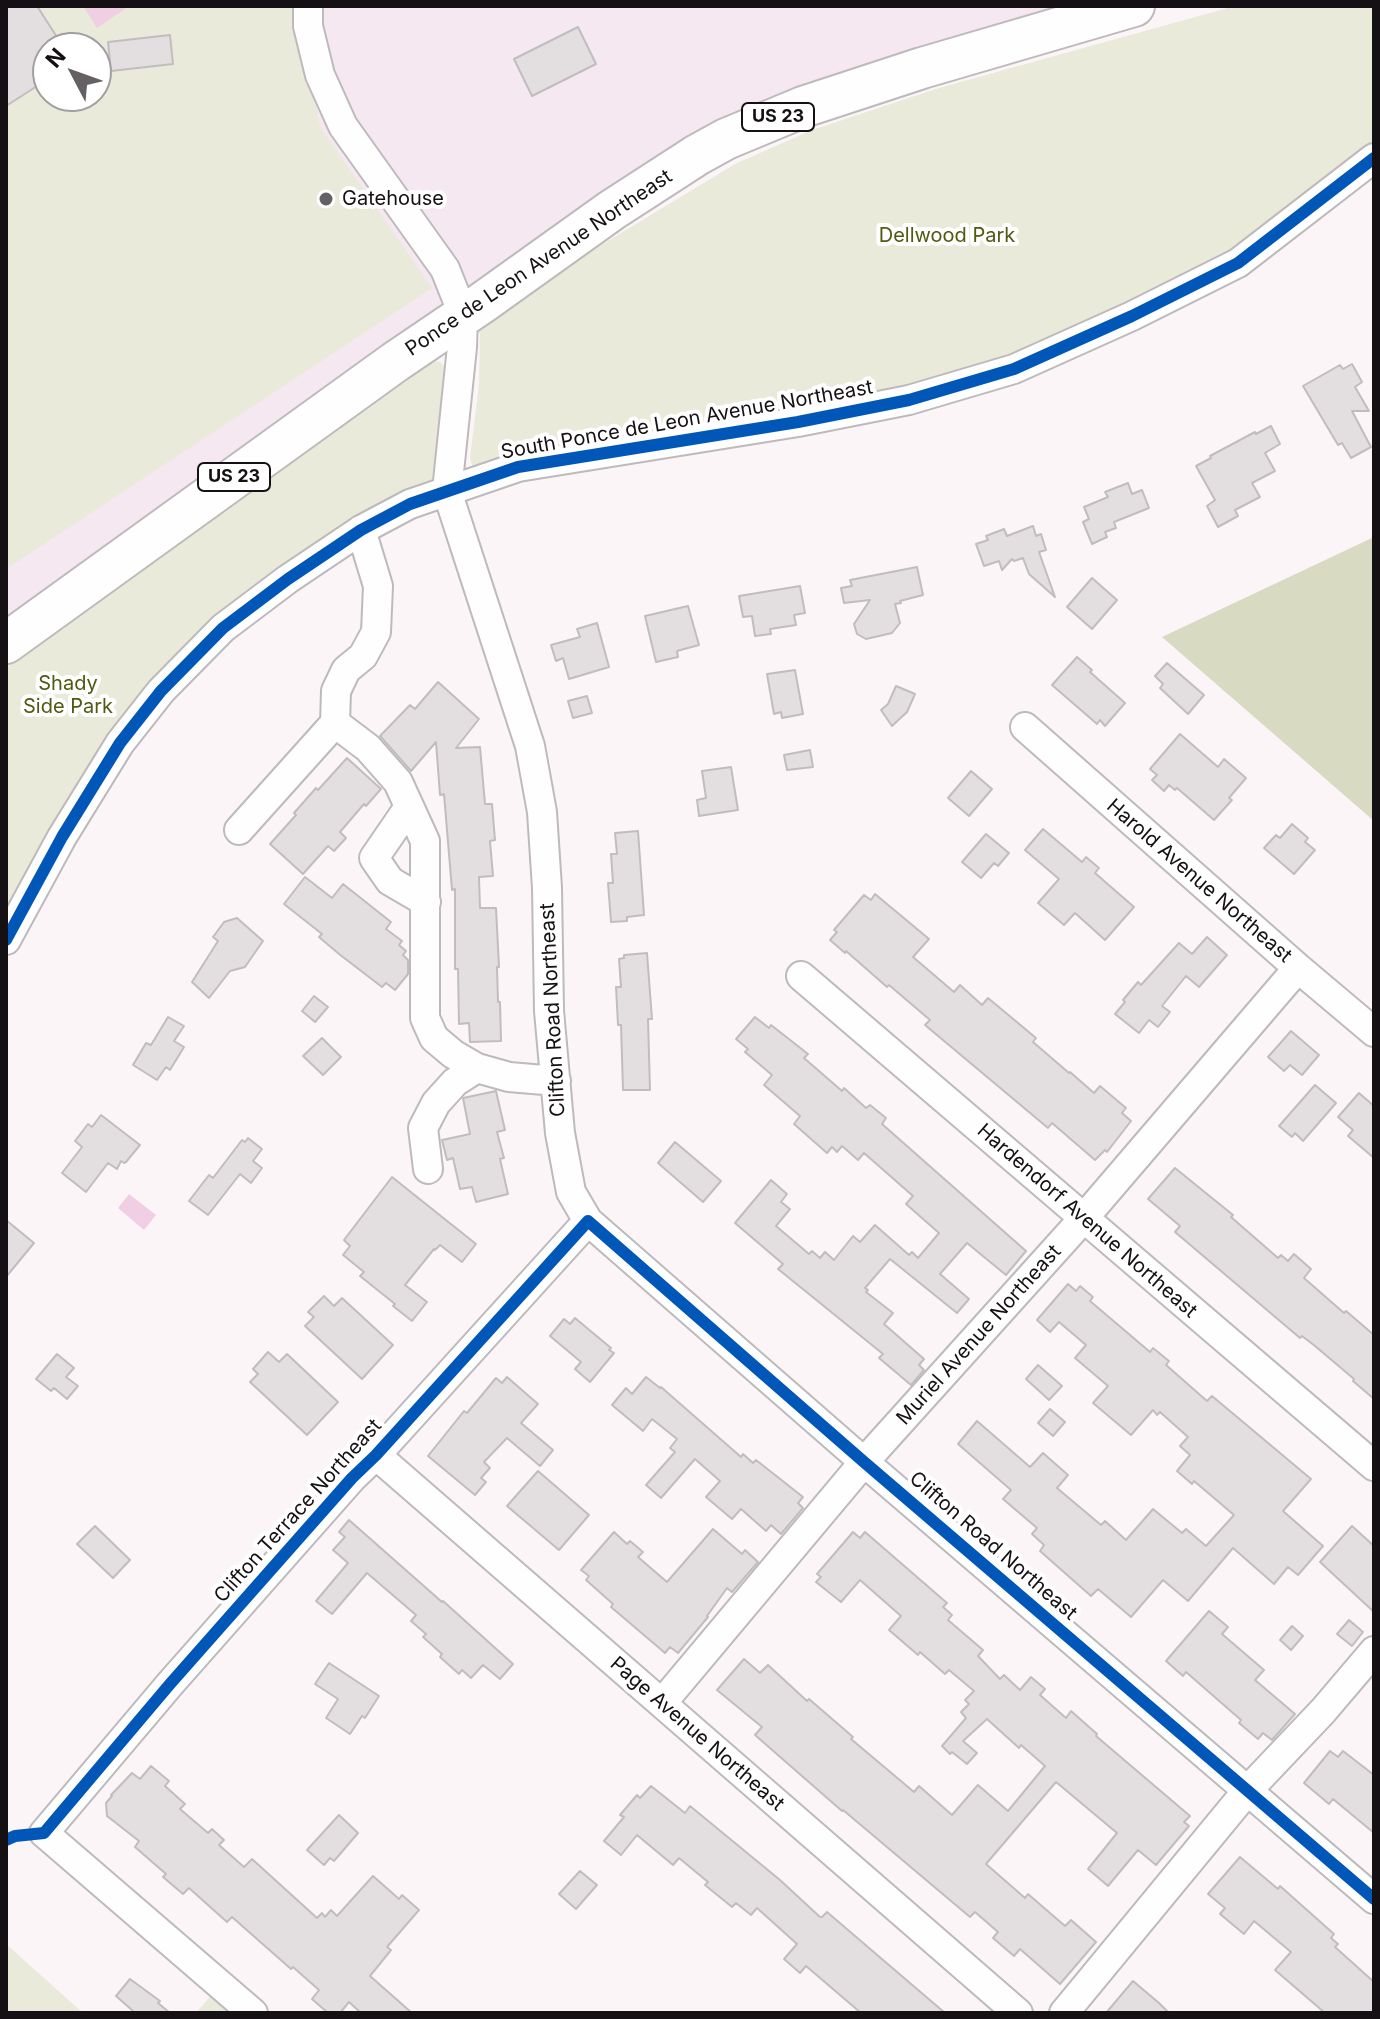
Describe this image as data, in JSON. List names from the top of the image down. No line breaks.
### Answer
{"streets":{"highway":["US 23","Ponce de Leon Avenue Northeast"],"street":["South Ponce de Leon Avenue Northeast","Harold Avenue Northeast","Clifton Road Northeast","Hardendorf Avenue Northeast","Muriel Avenue Northeast","Clifton Terrace Northeast","Page Avenue Northeast"]},"crossings":[["Ponce de Leon Avenue Northeast","Clifton Road Northeast"],["South Ponce de Leon Avenue Northeast","Clifton Road Northeast"],["Harold Avenue Northeast","Muriel Avenue Northeast"],["Clifton Road Northeast","Muriel Avenue Northeast"],["Clifton Road Northeast","Clifton Terrace Northeast"],["Hardendorf Avenue Northeast","Muriel Avenue Northeast"],["Muriel Avenue Northeast","Page Avenue Northeast"],["Clifton Terrace Northeast","Page Avenue Northeast"]],"parks":["Dellwood Park","Shady Side Park"],"places":["Gatehouse"],"north":"top left"}
